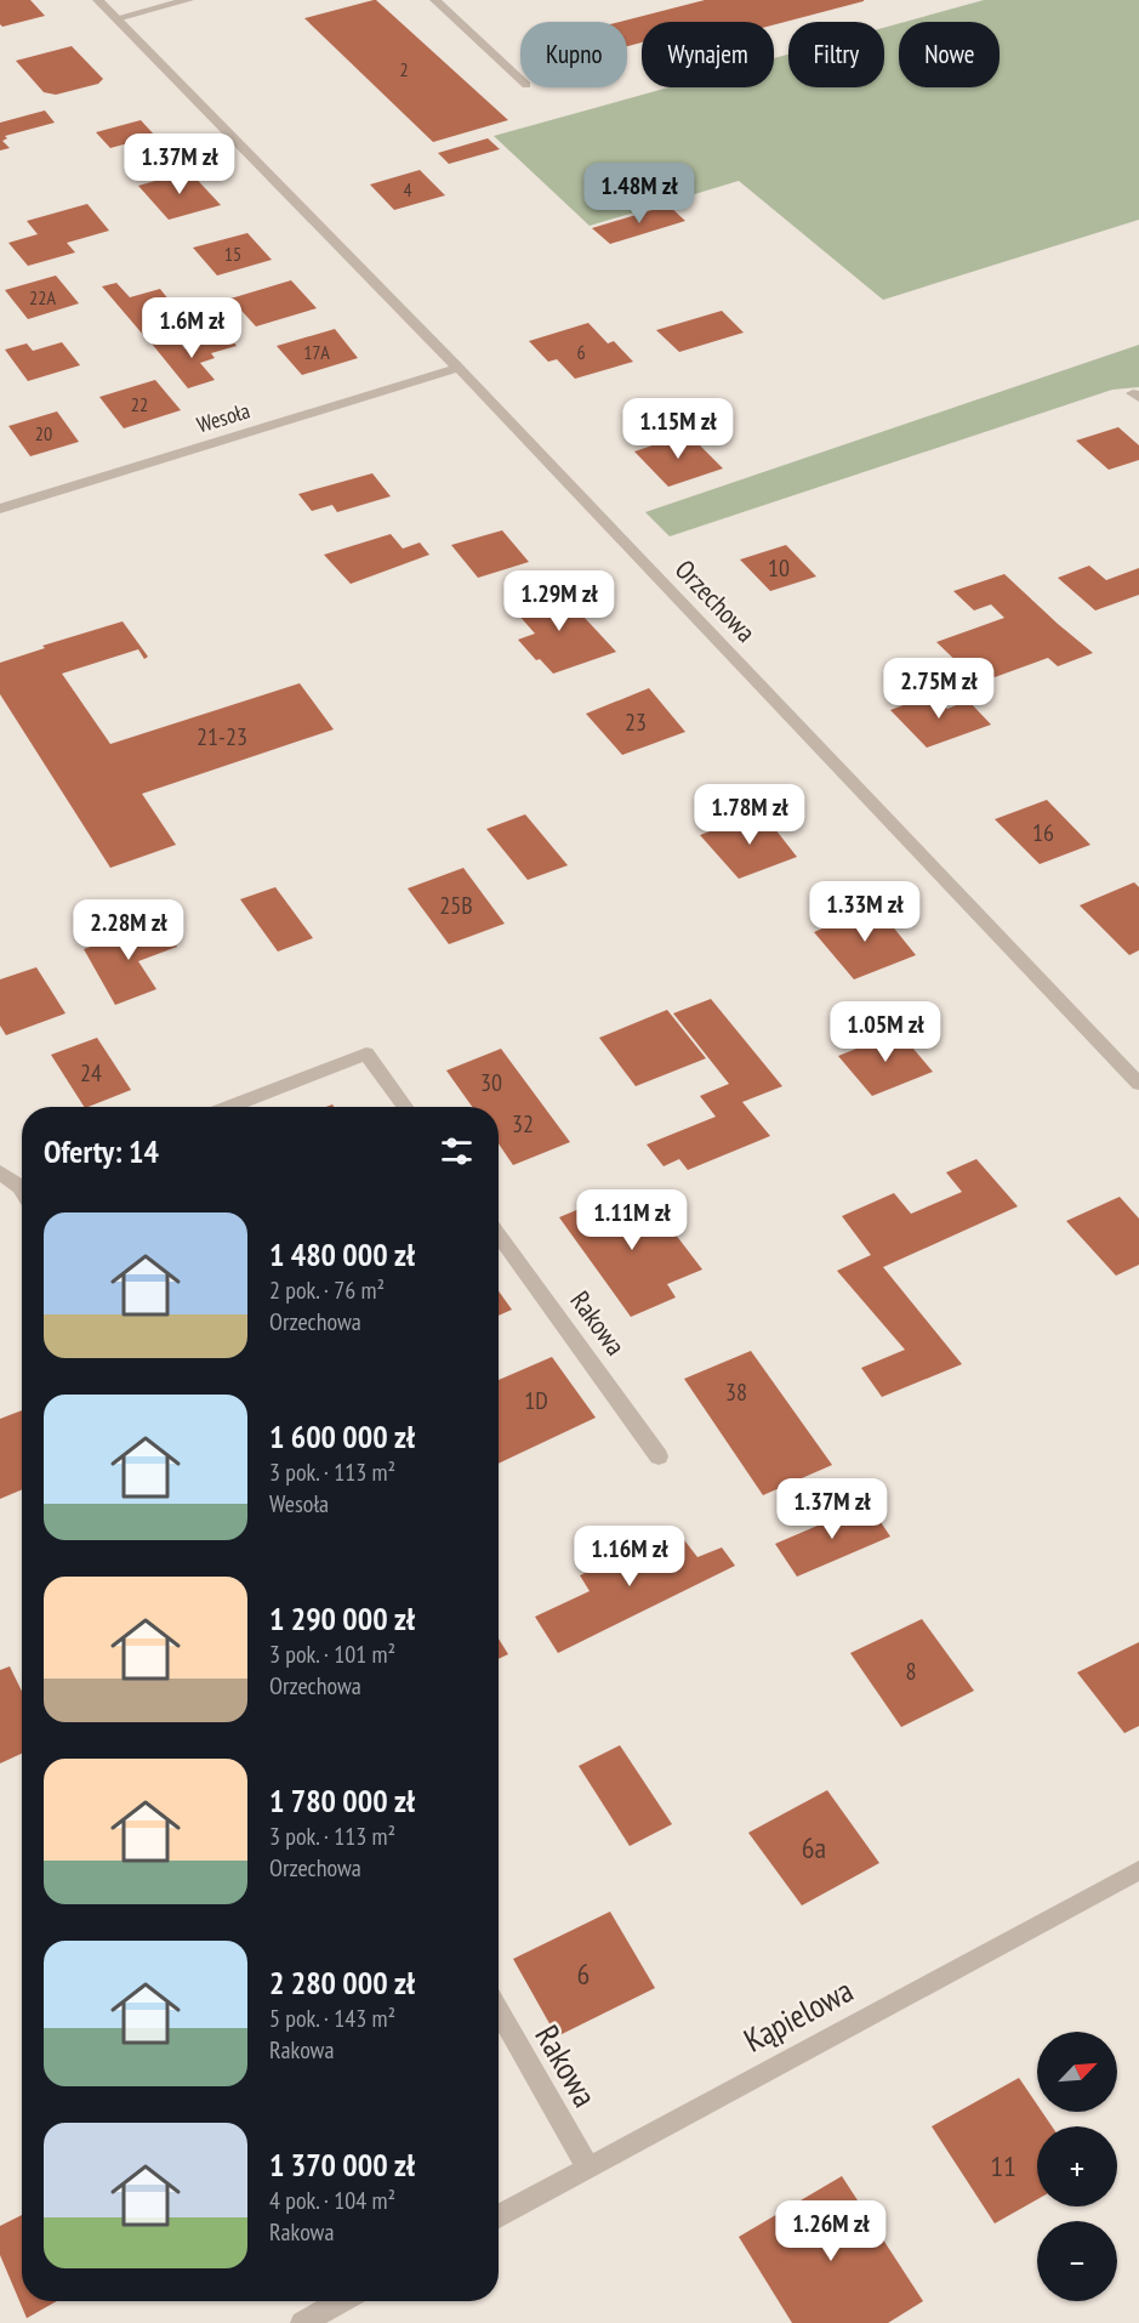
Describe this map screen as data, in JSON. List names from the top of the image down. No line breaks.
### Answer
{"streets":{"street":["Wesoła","Orzechowa","Rakowa","Kąpielowa"]},"crossings":[["Wesoła","Orzechowa"],["Rakowa","Kąpielowa"]],"house_numbers":["2","4","15","22A","17A","6","22","20","10","23","21-23","16","25B","24","30","32","38","1D","8","6a","6","11"],"north":"top right","page":{"chip":["Kupno","Wynajem","Filtry","Nowe"],"price":["1.37M zł","1.48M zł","1.6M zł","1.15M zł","1.29M zł","2.75M zł","1.78M zł","1.33M zł","2.28M zł","1.05M zł","1.11M zł","1.37M zł","1.16M zł","1.26M zł"],"heading":"Oferty: 14","list":[{"name":"1 480 000 zł","note":"2 pok. · 76 m² · Orzechowa"},{"name":"1 600 000 zł","note":"3 pok. · 113 m² · Wesoła"},{"name":"1 290 000 zł","note":"3 pok. · 101 m² · Orzechowa"},{"name":"1 780 000 zł","note":"3 pok. · 113 m² · Orzechowa"},{"name":"2 280 000 zł","note":"5 pok. · 143 m² · Rakowa"},{"name":"1 370 000 zł","note":"4 pok. · 104 m² · Rakowa"}],"map_buttons":["+","−"]}}
